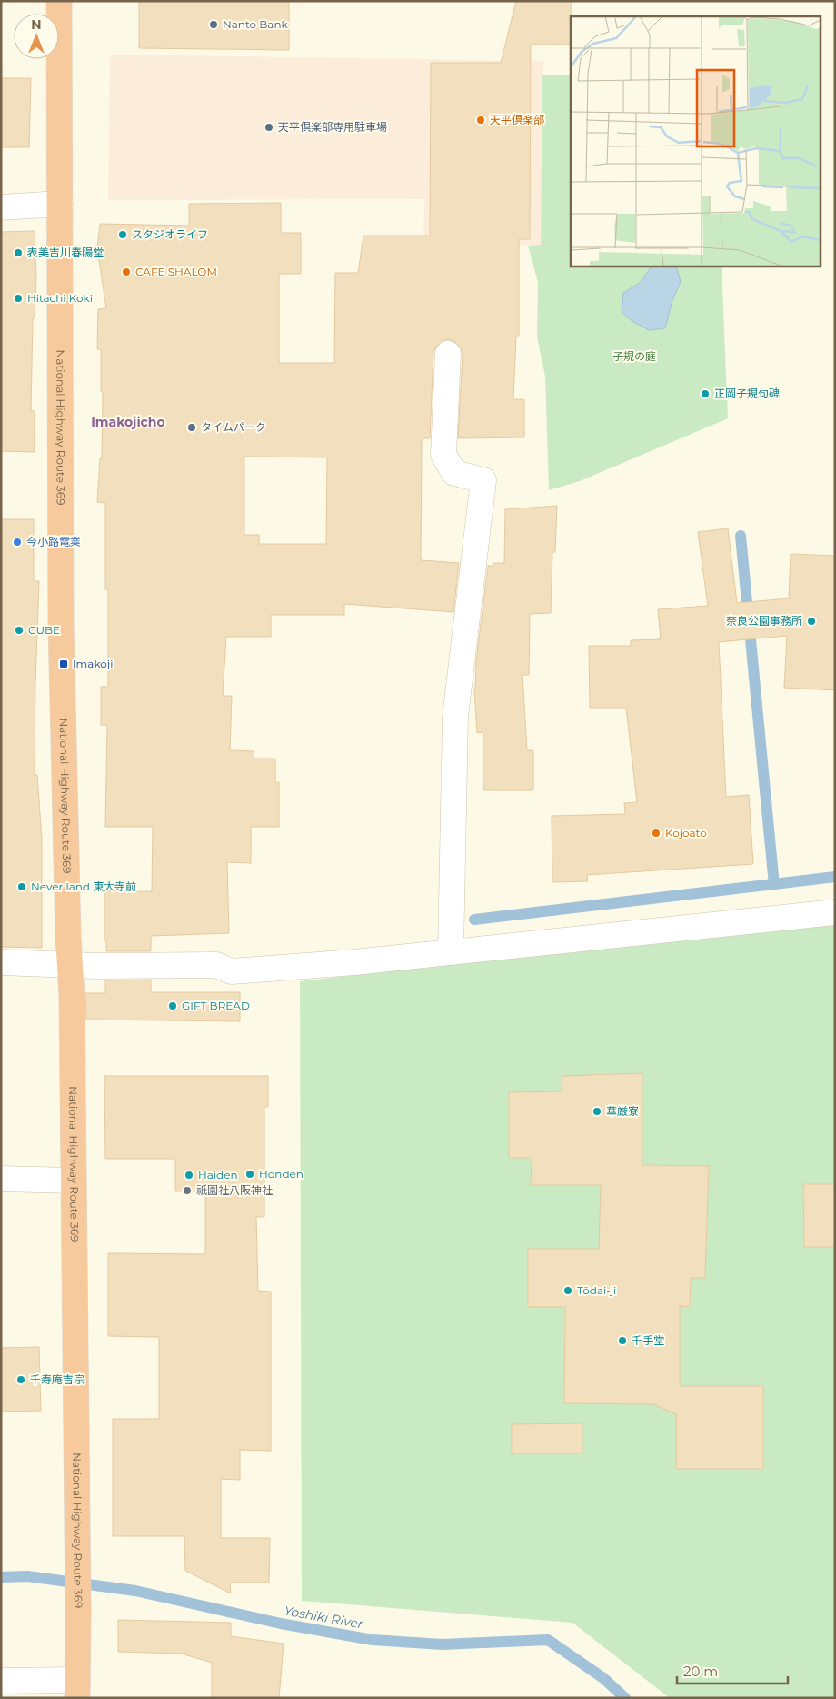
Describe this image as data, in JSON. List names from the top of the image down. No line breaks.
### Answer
{"streets":{"highway":["National Highway Route 369"]},"districts":["Imakojicho"],"water":["Yoshiki River"],"parks":["子規の庭"],"places":{"other":["Nanto Bank","天平倶楽部","天平倶楽部専用駐車場","スタジオライフ","表美吉川春陽堂","CAFE SHALOM","Hitachi Koki","正岡子規句碑","タイムパーク","今小路電業","奈良公園事務所","CUBE","Kojoato","Never land 東大寺前","GIFT BREAD","華厳寮","Honden","Haiden","祇園社八阪神社","Tōdai-ji","千手堂","千寿庵吉宗"],"transit":["Imakoji"]},"scale_bar":"20 m","north":"top"}
